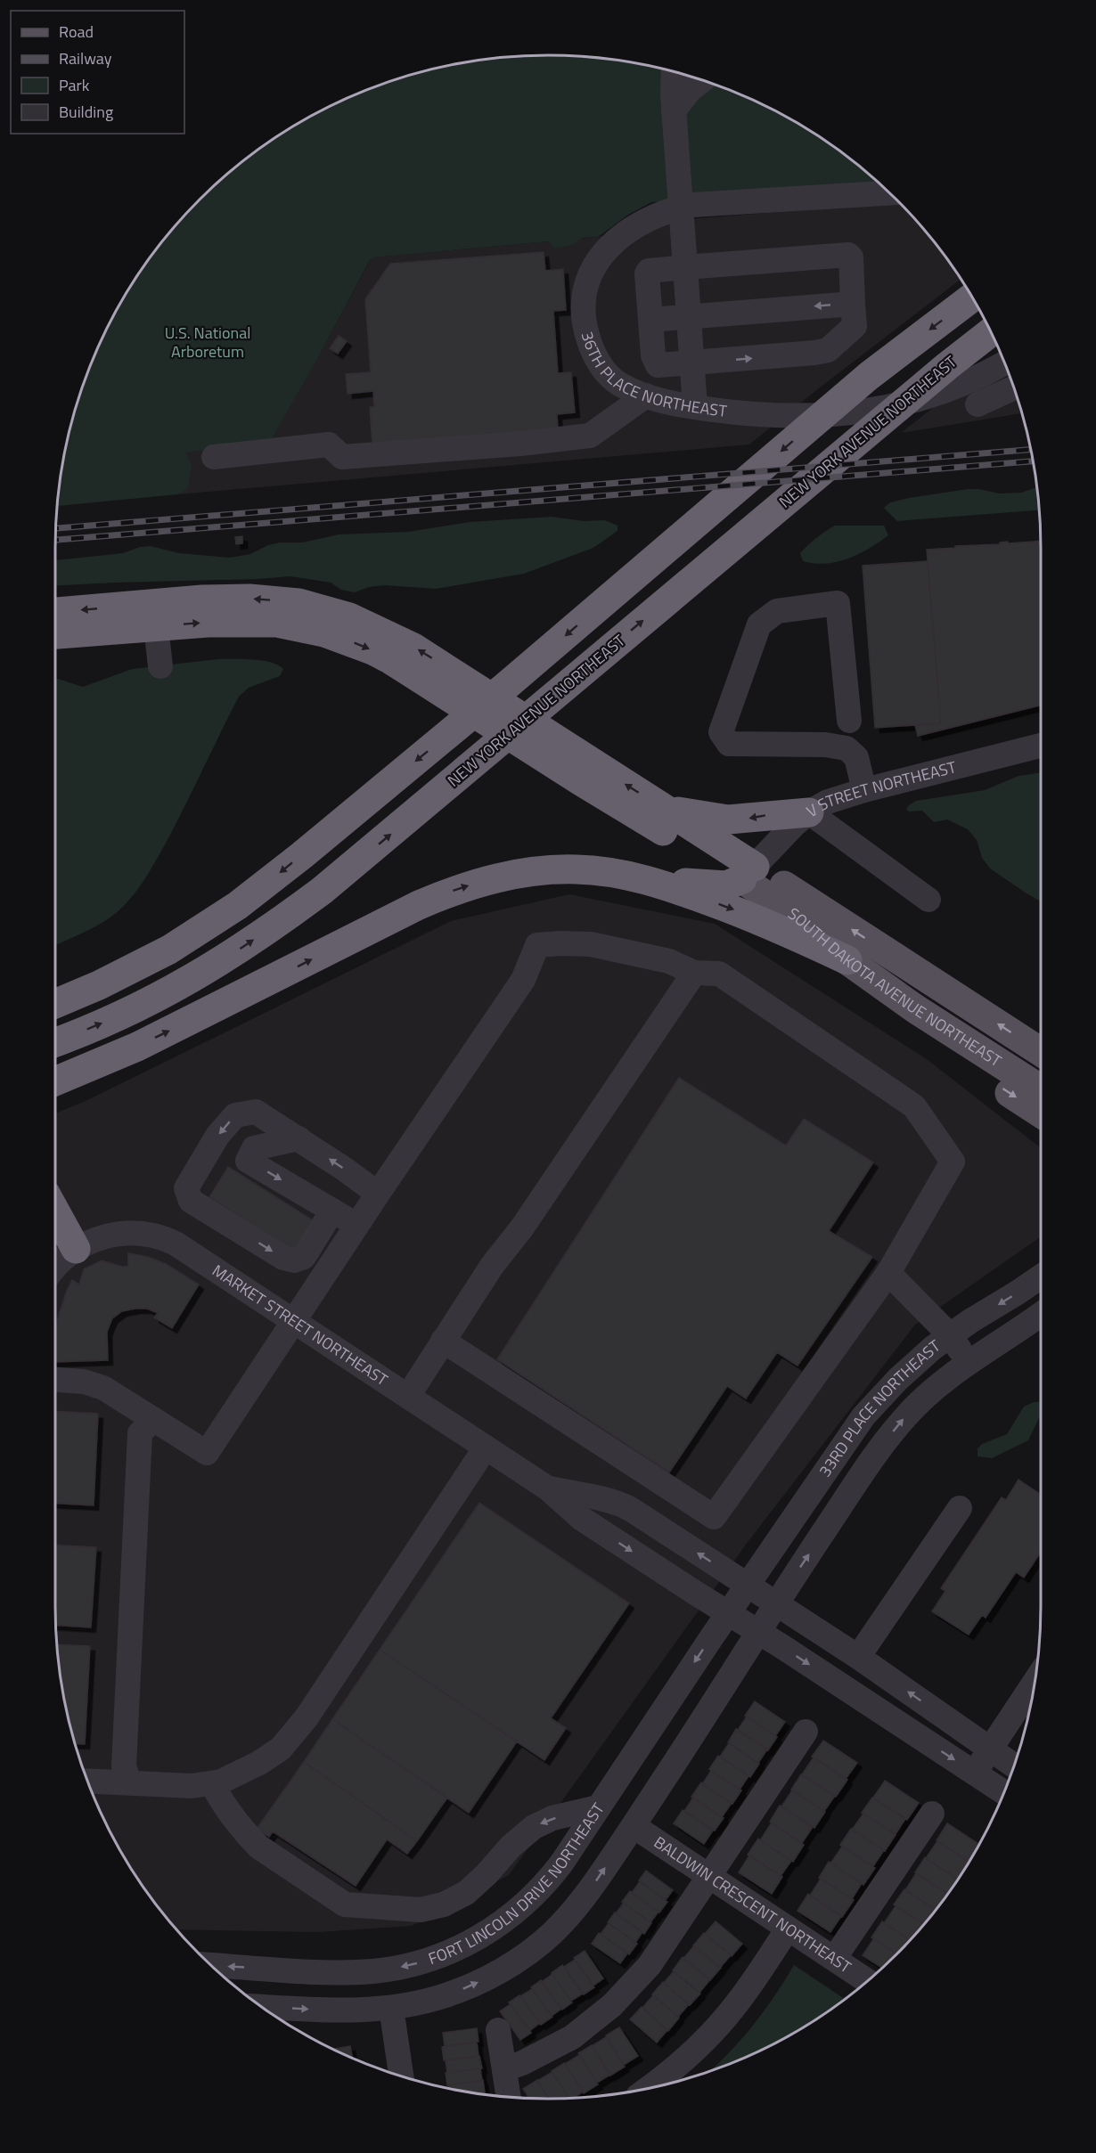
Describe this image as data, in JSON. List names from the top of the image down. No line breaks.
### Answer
{"streets":{"highway":["NEW YORK AVENUE NORTHEAST"],"main road":["SOUTH DAKOTA AVENUE NORTHEAST"],"street":["36TH PLACE NORTHEAST","V STREET NORTHEAST","MARKET STREET NORTHEAST","33RD PLACE NORTHEAST","FORT LINCOLN DRIVE NORTHEAST","BALDWIN CRESCENT NORTHEAST"]},"crossings":[["V STREET NORTHEAST","SOUTH DAKOTA AVENUE NORTHEAST"],["MARKET STREET NORTHEAST","33RD PLACE NORTHEAST"],["MARKET STREET NORTHEAST","FORT LINCOLN DRIVE NORTHEAST"],["33RD PLACE NORTHEAST","FORT LINCOLN DRIVE NORTHEAST"]],"parks":["U.S. National Arboretum"],"legend":["Road","Railway","Park","Building"]}
